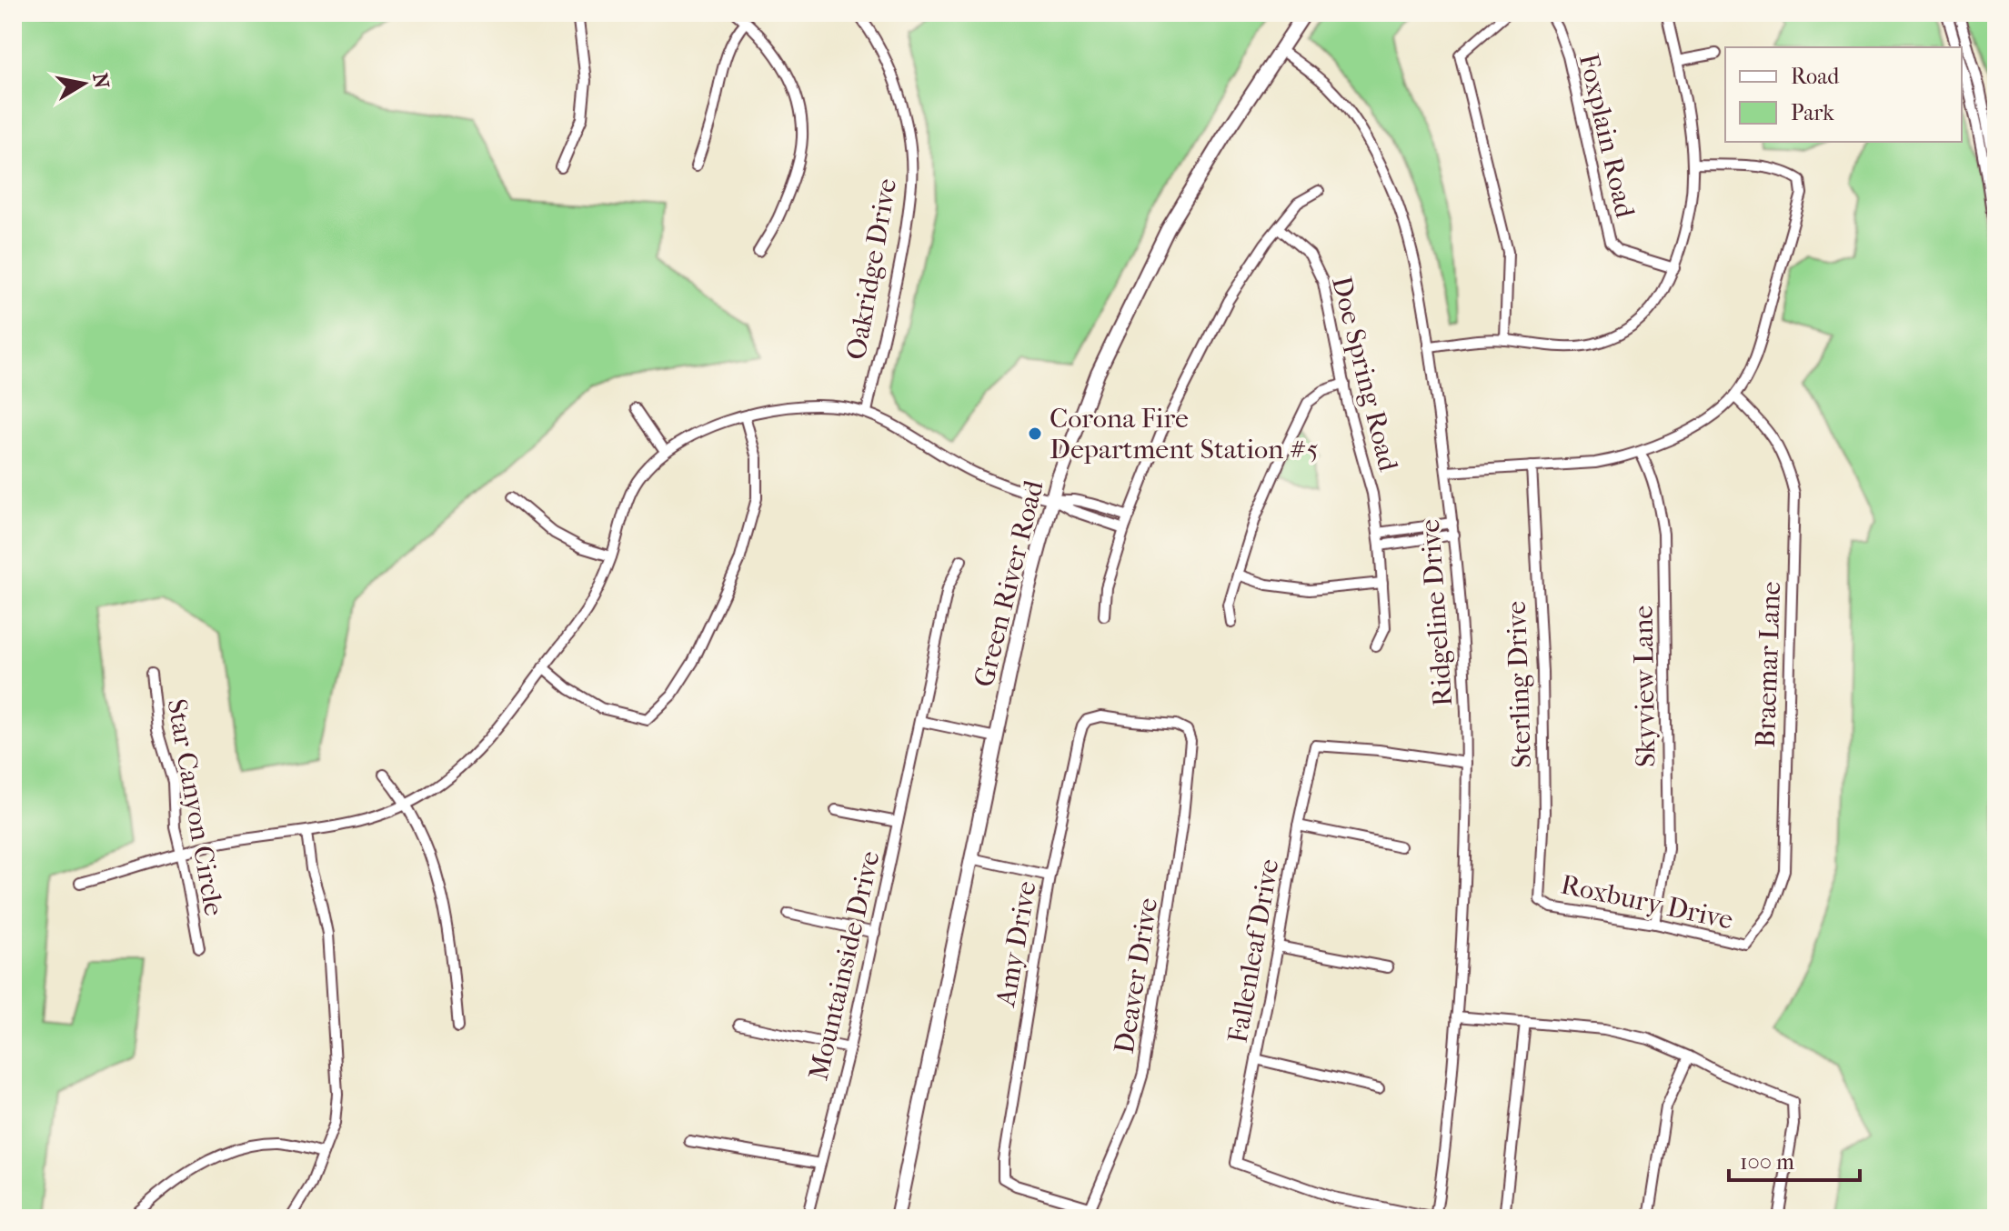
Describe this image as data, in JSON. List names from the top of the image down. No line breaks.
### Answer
{"streets":{"main road":["Green River Road"],"street":["Foxplain Road","Oakridge Drive","Doe Spring Road","Ridgeline Drive","Braemar Lane","Sterling Drive","Skyview Lane","Star Canyon Circle","Roxbury Drive","Amy Drive","Fallenleaf Drive","Mountainside Drive","Deaver Drive"]},"crossings":[["Green River Road","Ridgeline Drive"],["Ridgeline Drive","Fallenleaf Drive"],["Braemar Lane","Roxbury Drive"],["Sterling Drive","Roxbury Drive"],["Skyview Lane","Roxbury Drive"],["Amy Drive","Deaver Drive"]],"places":["Corona Fire Department Station #5"],"legend":["Road","Park"],"scale_bar":"100 m","north":"right"}
